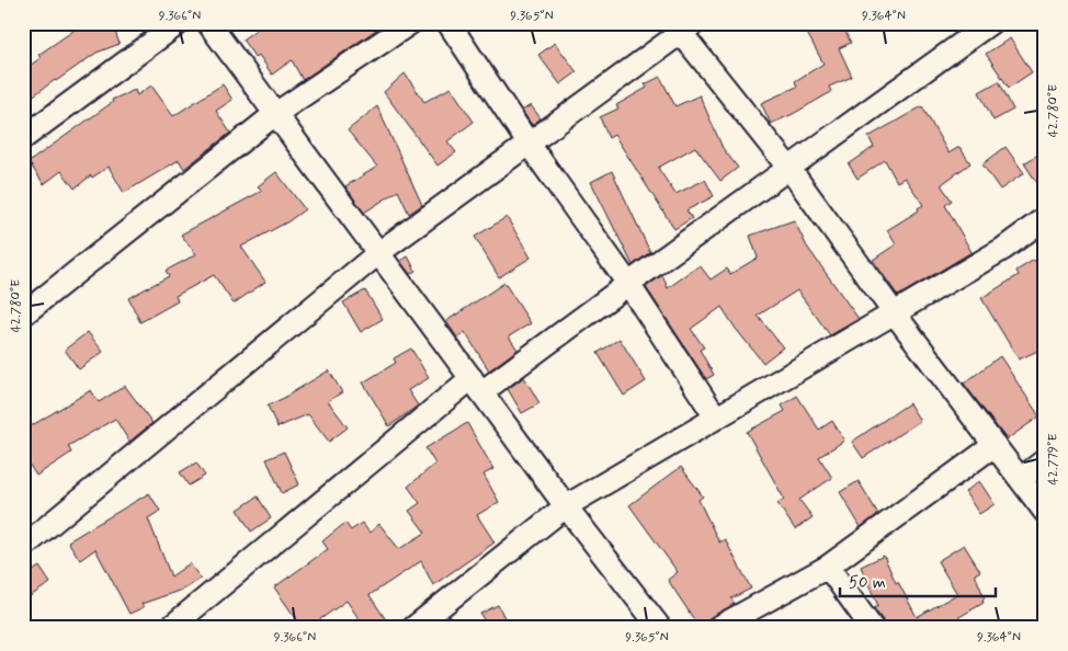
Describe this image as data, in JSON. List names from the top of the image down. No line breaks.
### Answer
{"scale_bar":"50 m","coordinates":["9.366°N","9.365°N","9.364°N","42.780°E","42.779°E"]}
